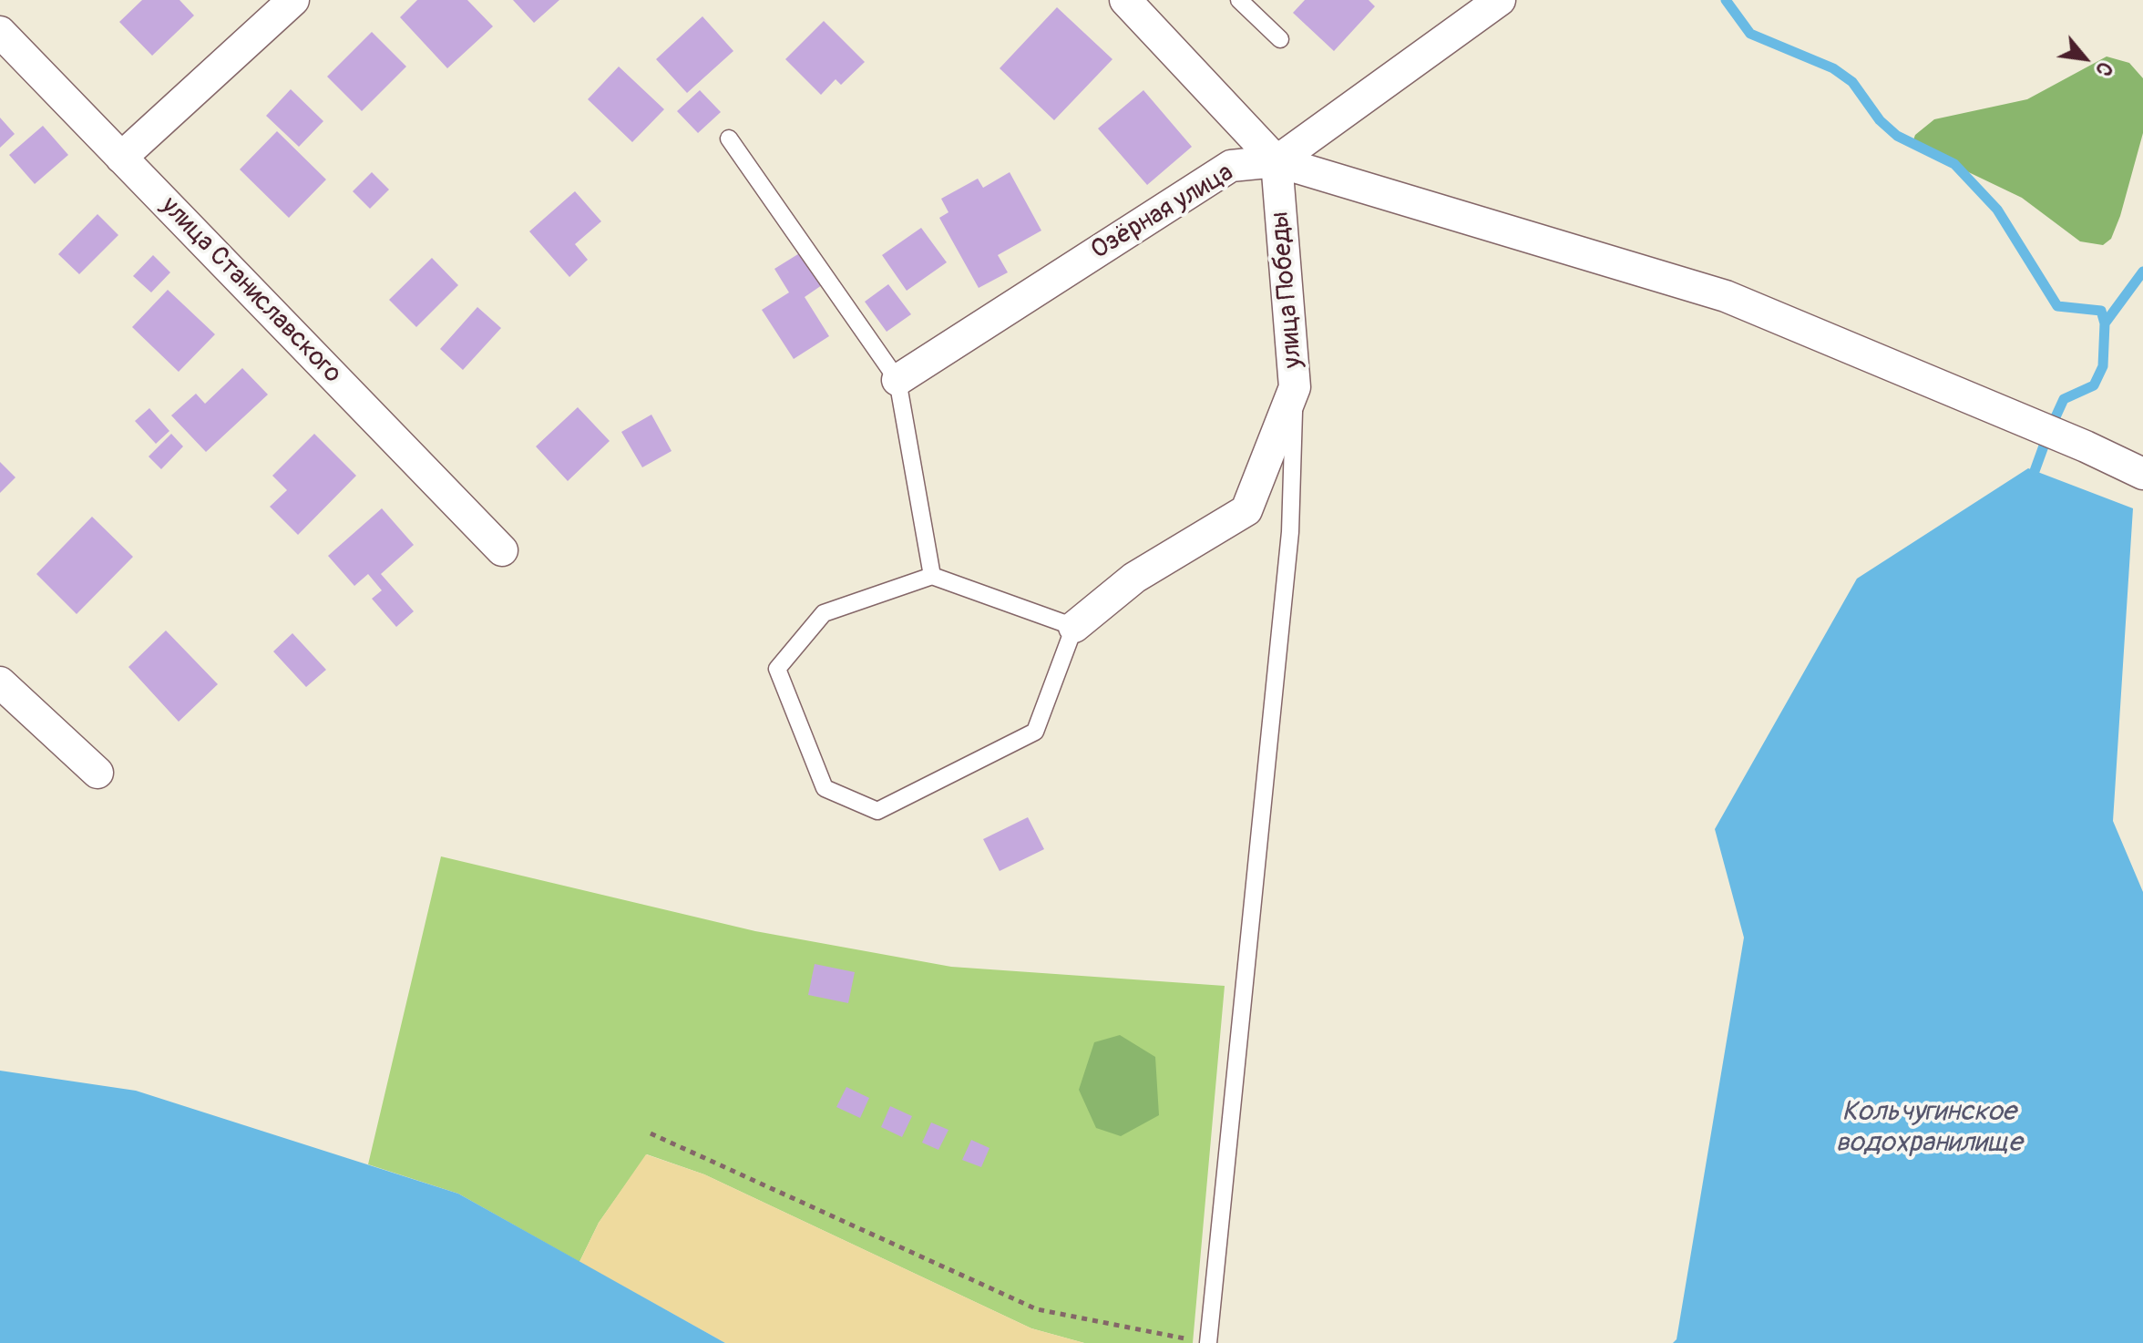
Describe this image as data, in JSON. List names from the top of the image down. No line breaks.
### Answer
{"streets":{"street":["Озёрная улица","улица Победы","улица Станиславского"]},"crossings":[["Озёрная улица","улица Победы"]],"water":["Кольчугинское водохранилище"],"north":"bottom right"}
